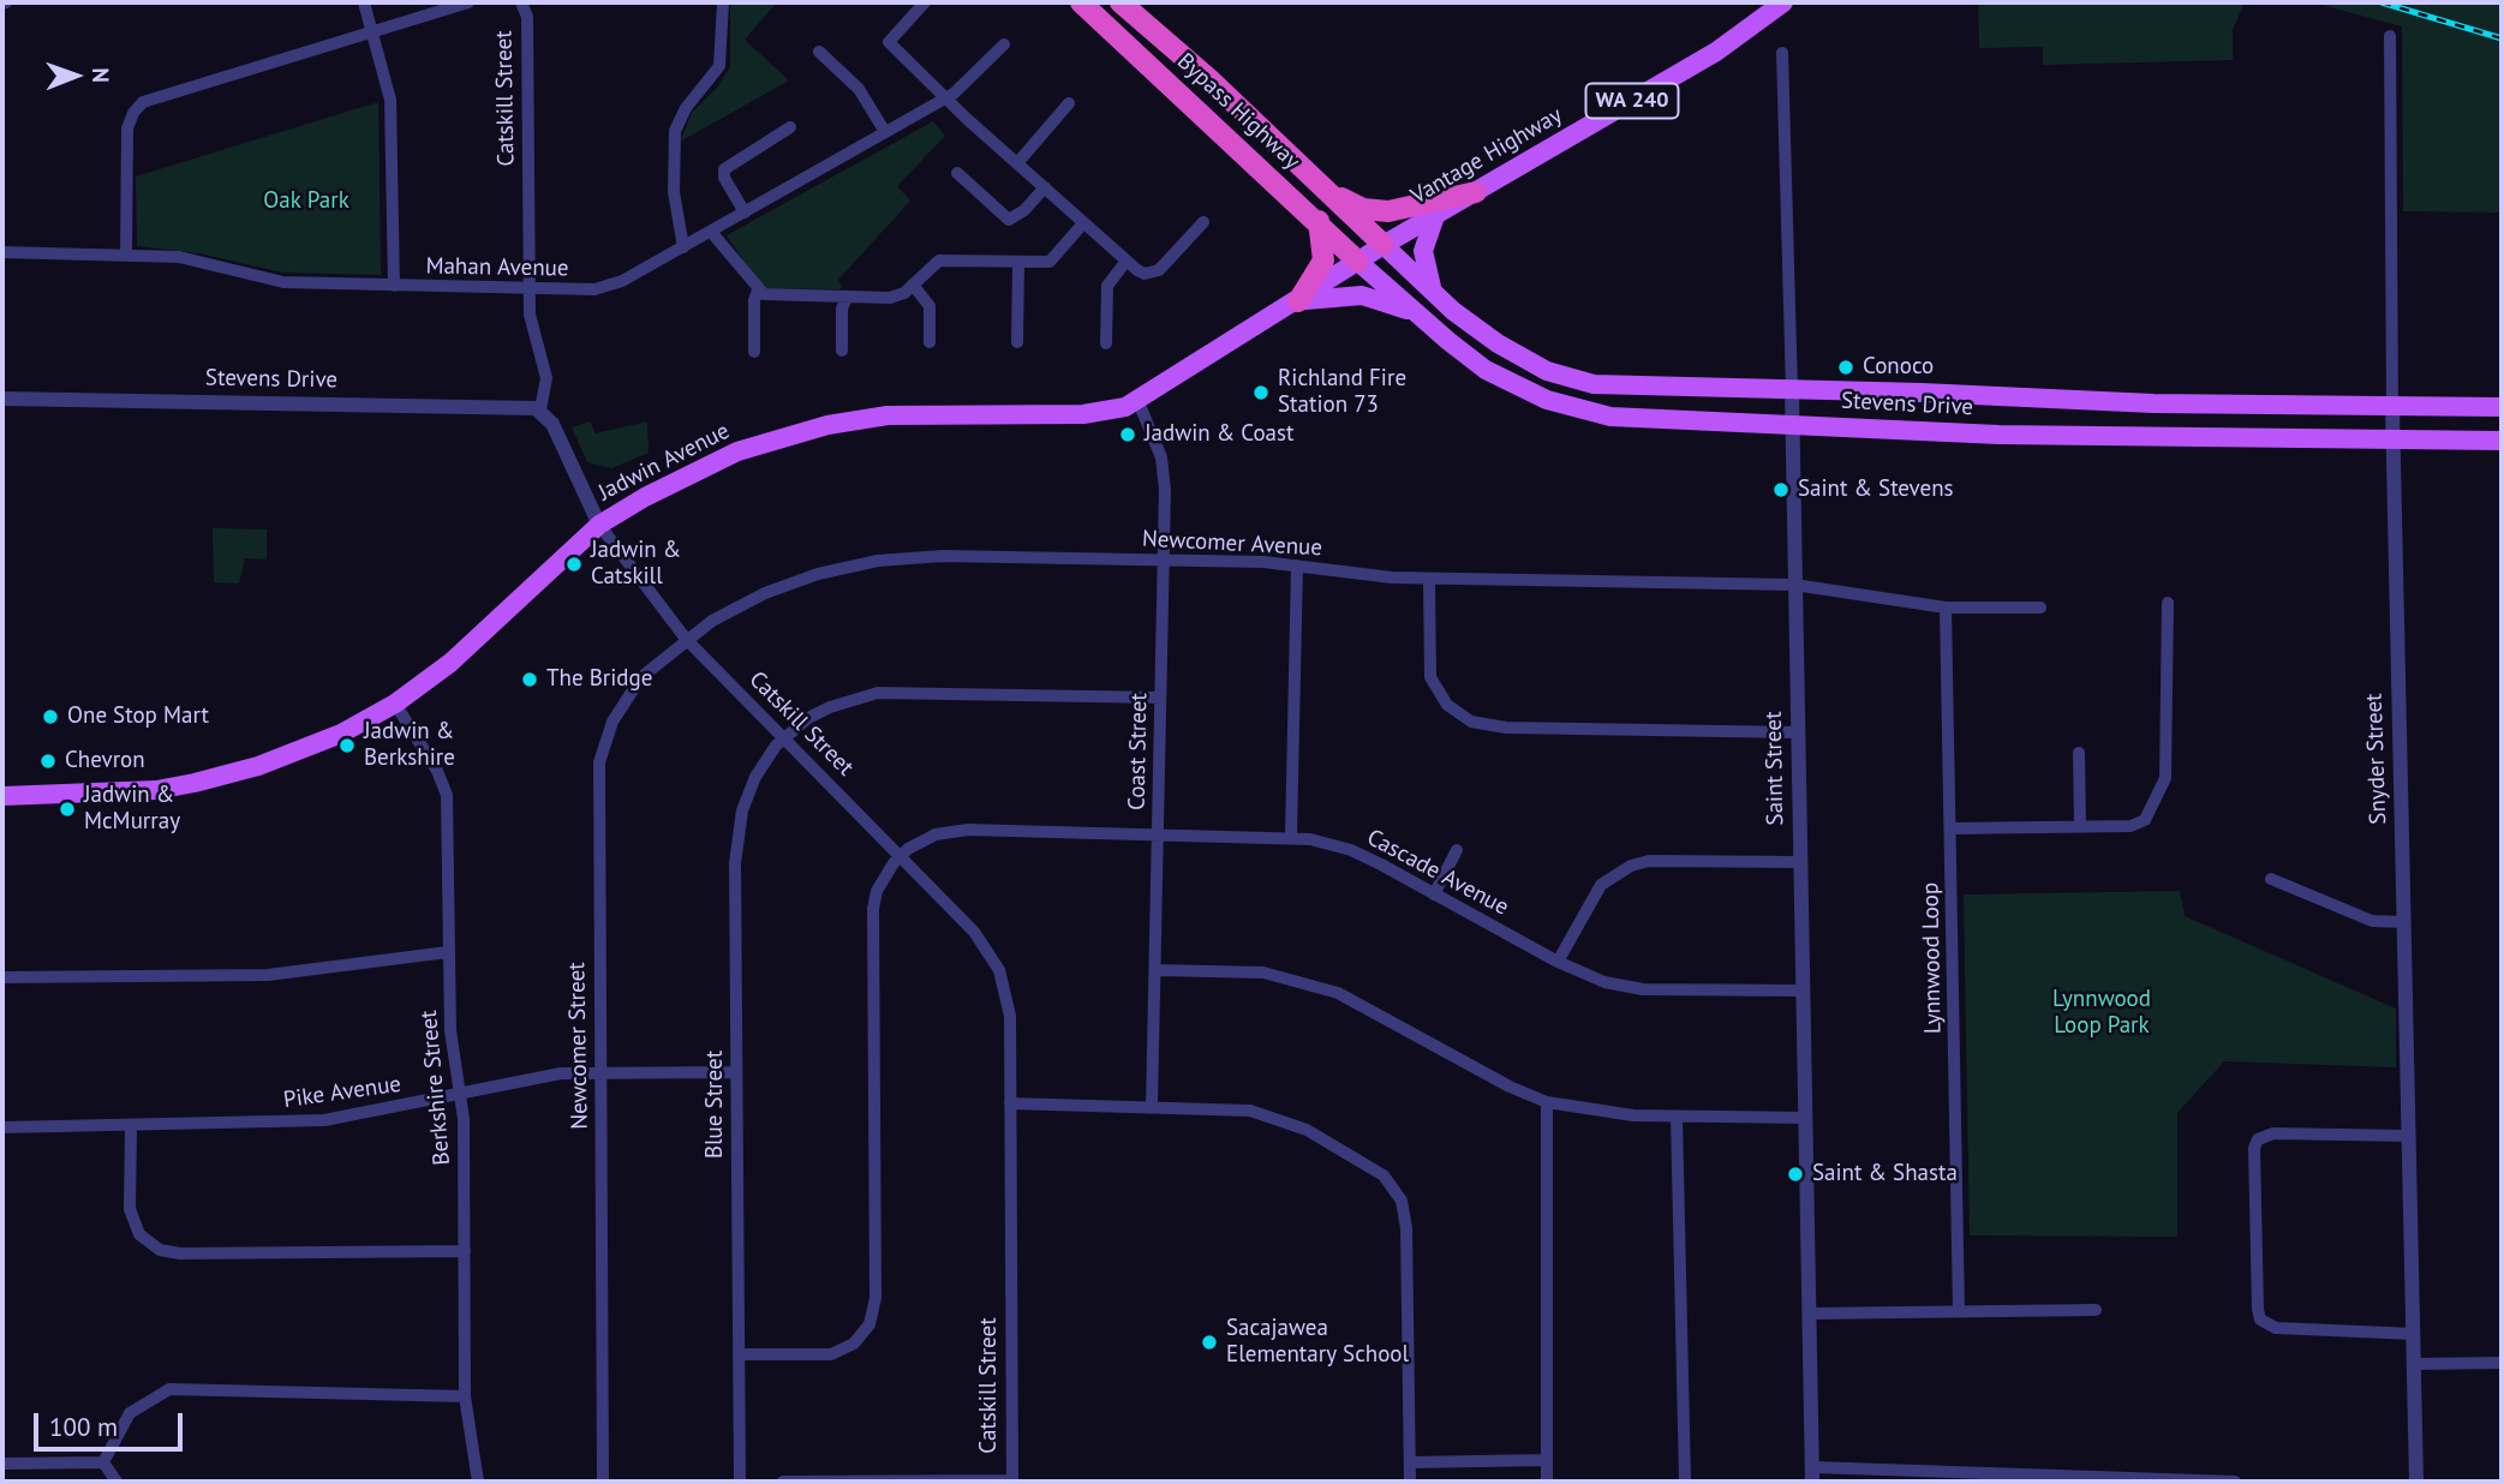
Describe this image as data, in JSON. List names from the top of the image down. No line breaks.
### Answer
{"streets":{"highway":["WA 240","Bypass Highway"],"main road":["Vantage Highway","Stevens Drive","Jadwin Avenue"],"street":["Catskill Street","Mahan Avenue","Newcomer Avenue","Coast Street","Snyder Street","Saint Street","Cascade Avenue","Lynnwood Loop","Newcomer Street","Berkshire Street","Pike Avenue","Blue Street"]},"crossings":[["Catskill Street","Mahan Avenue"],["Catskill Street","Stevens Drive"],["Catskill Street","Jadwin Avenue"],["Catskill Street","Newcomer Avenue"],["Catskill Street","Cascade Avenue"],["Catskill Street","Newcomer Street"],["Catskill Street","Blue Street"],["WA 240","Bypass Highway"],["WA 240","Vantage Highway"],["Bypass Highway","Vantage Highway"],["Bypass Highway","Stevens Drive"],["Bypass Highway","Jadwin Avenue"],["Vantage Highway","Stevens Drive"],["Vantage Highway","Jadwin Avenue"],["Stevens Drive","Jadwin Avenue"],["Stevens Drive","Snyder Street"],["Stevens Drive","Saint Street"],["Jadwin Avenue","Coast Street"],["Jadwin Avenue","Berkshire Street"],["Newcomer Avenue","Coast Street"],["Newcomer Avenue","Saint Street"],["Newcomer Avenue","Newcomer Street"],["Coast Street","Cascade Avenue"],["Saint Street","Cascade Avenue"],["Newcomer Street","Pike Avenue"],["Berkshire Street","Pike Avenue"],["Pike Avenue","Blue Street"]],"parks":["Oak Park","Lynnwood Loop Park"],"places":["Conoco","Richland Fire Station 73","Jadwin & Coast","Saint & Stevens","Jadwin & Catskill","The Bridge","One Stop Mart","Jadwin & Berkshire","Chevron","Jadwin & McMurray","Saint & Shasta","Sacajawea Elementary School"],"scale_bar":"100 m","north":"right"}
